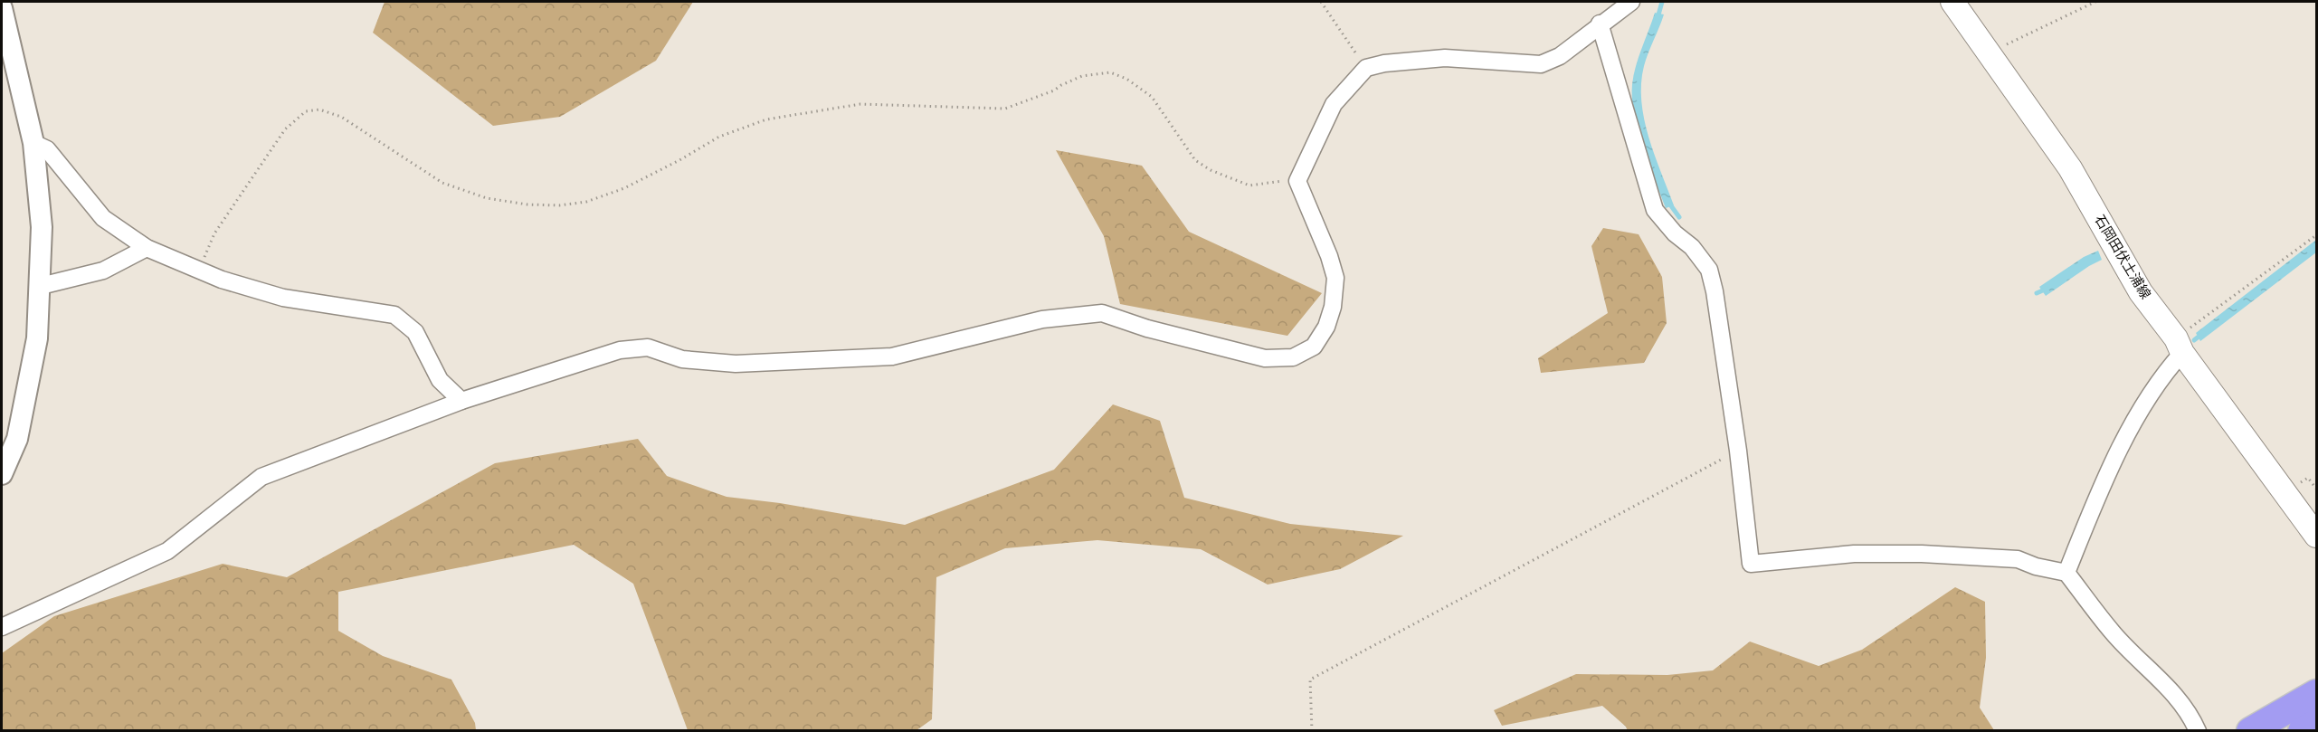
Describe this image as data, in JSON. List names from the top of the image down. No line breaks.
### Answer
{"streets":{"main road":["石岡田伏土浦線"]}}
